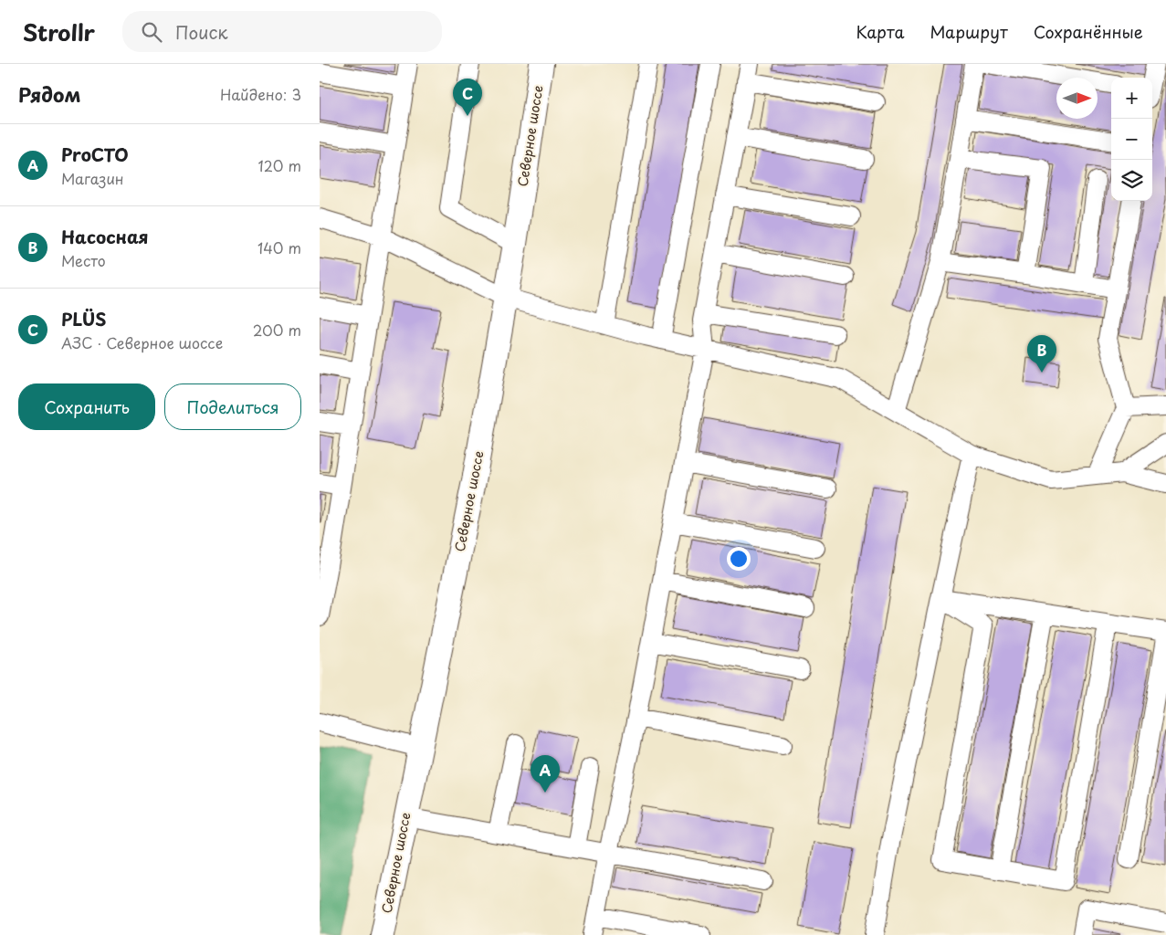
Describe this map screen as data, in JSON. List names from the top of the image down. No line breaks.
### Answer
{"streets":{"main road":["Северное шоссе"]},"north":"right","page":{"header":"Strollr","search":"Поиск","nav":["Карта","Маршрут","Сохранённые"],"heading":["Рядом","Найдено: 3"],"map_buttons":["+","−"],"pins":["C","B","A"],"list":[{"mark":"A","name":"ProСТО","note":"Магазин","value":"120 m"},{"mark":"B","name":"Насосная","note":"Место","value":"140 m"},{"mark":"C","name":"PLÜS","note":"АЗС · Северное шоссе","value":"200 m"}],"buttons":["Сохранить","Поделиться"]}}
